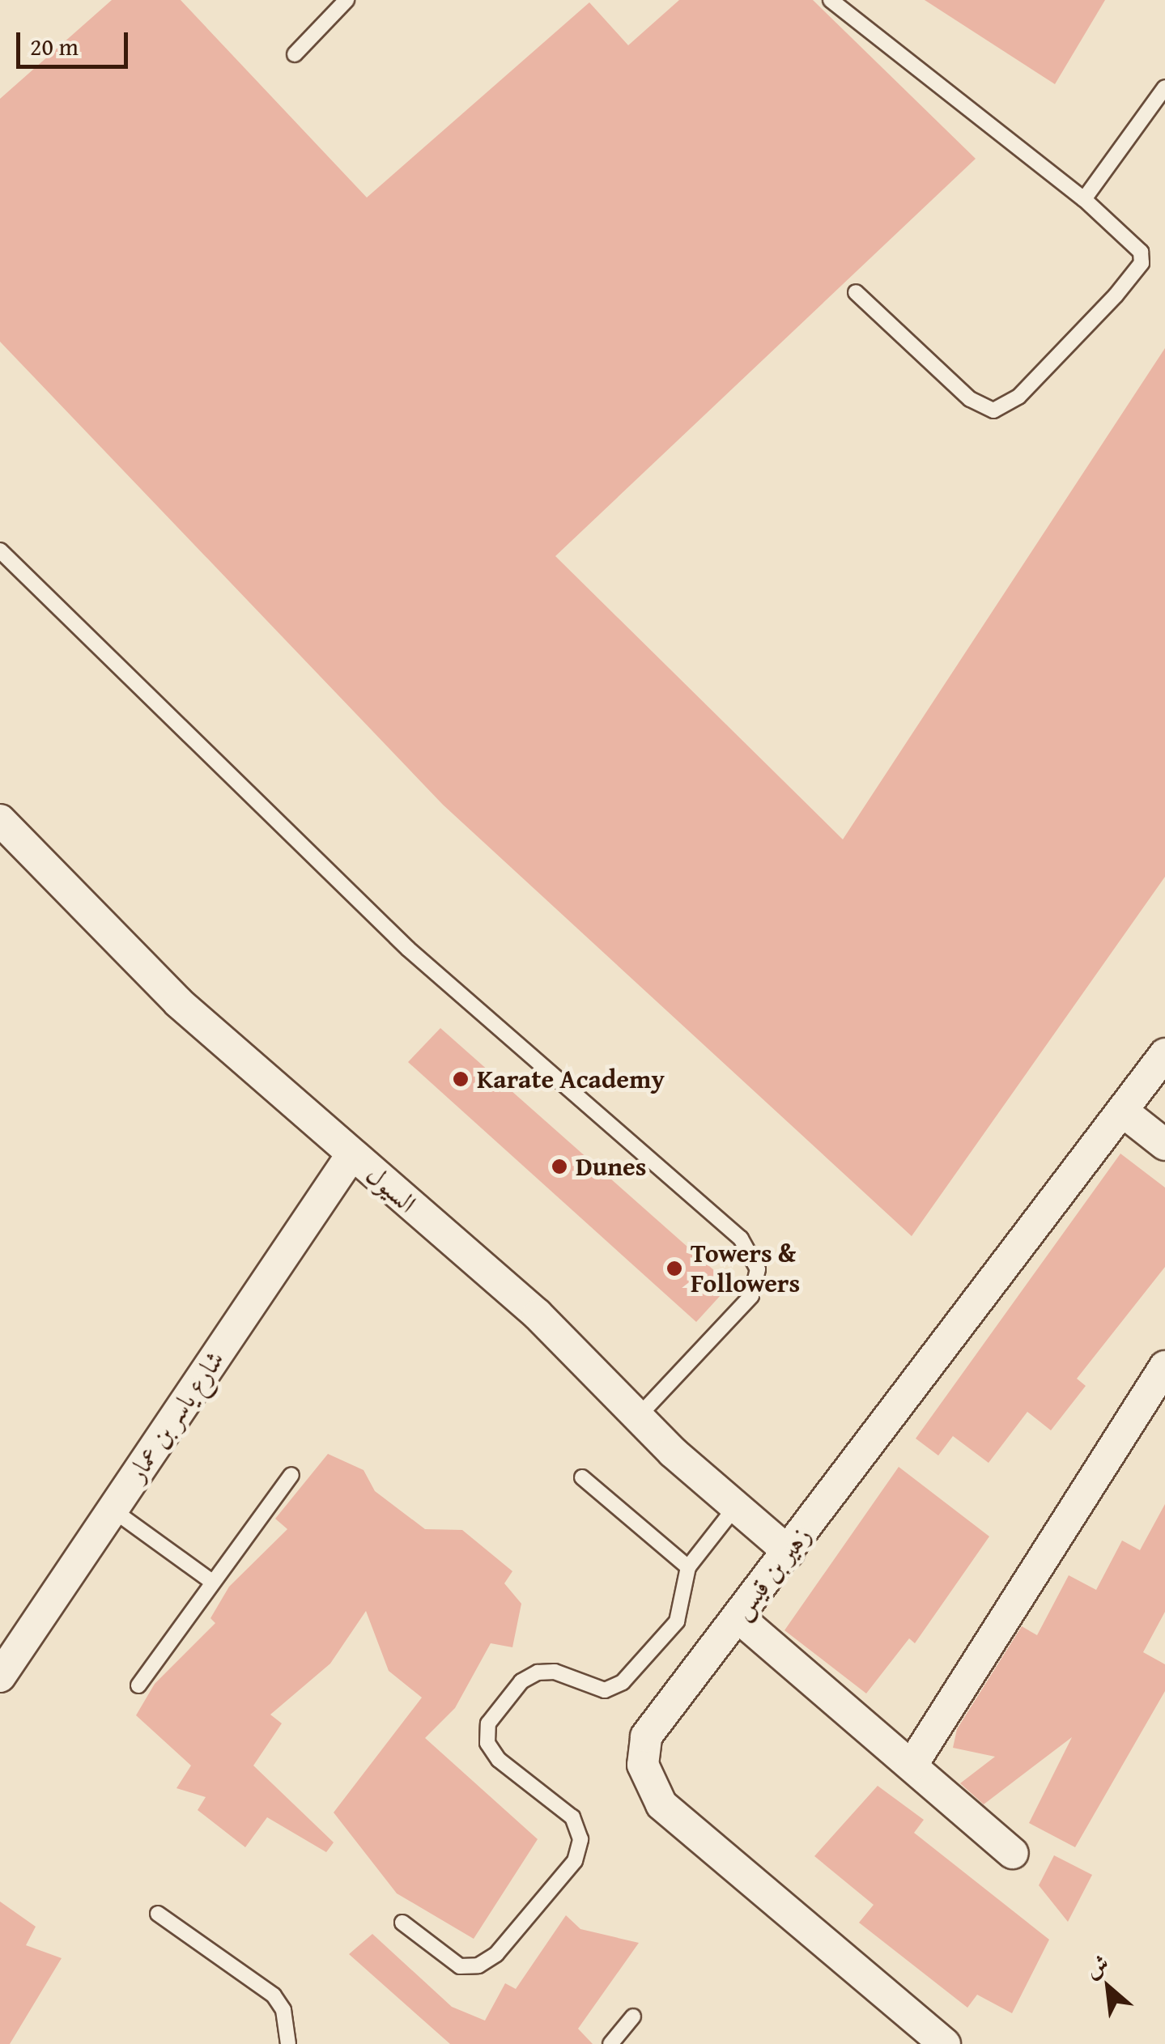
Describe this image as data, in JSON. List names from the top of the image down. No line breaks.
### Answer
{"streets":{"street":["السيول","شارع ياسر بن عمار","زهير بن قيس"]},"crossings":[["السيول","شارع ياسر بن عمار"],["السيول","زهير بن قيس"]],"places":["Karate Academy","Dunes","Towers & Followers"],"scale_bar":"20 m","north":"top left"}
